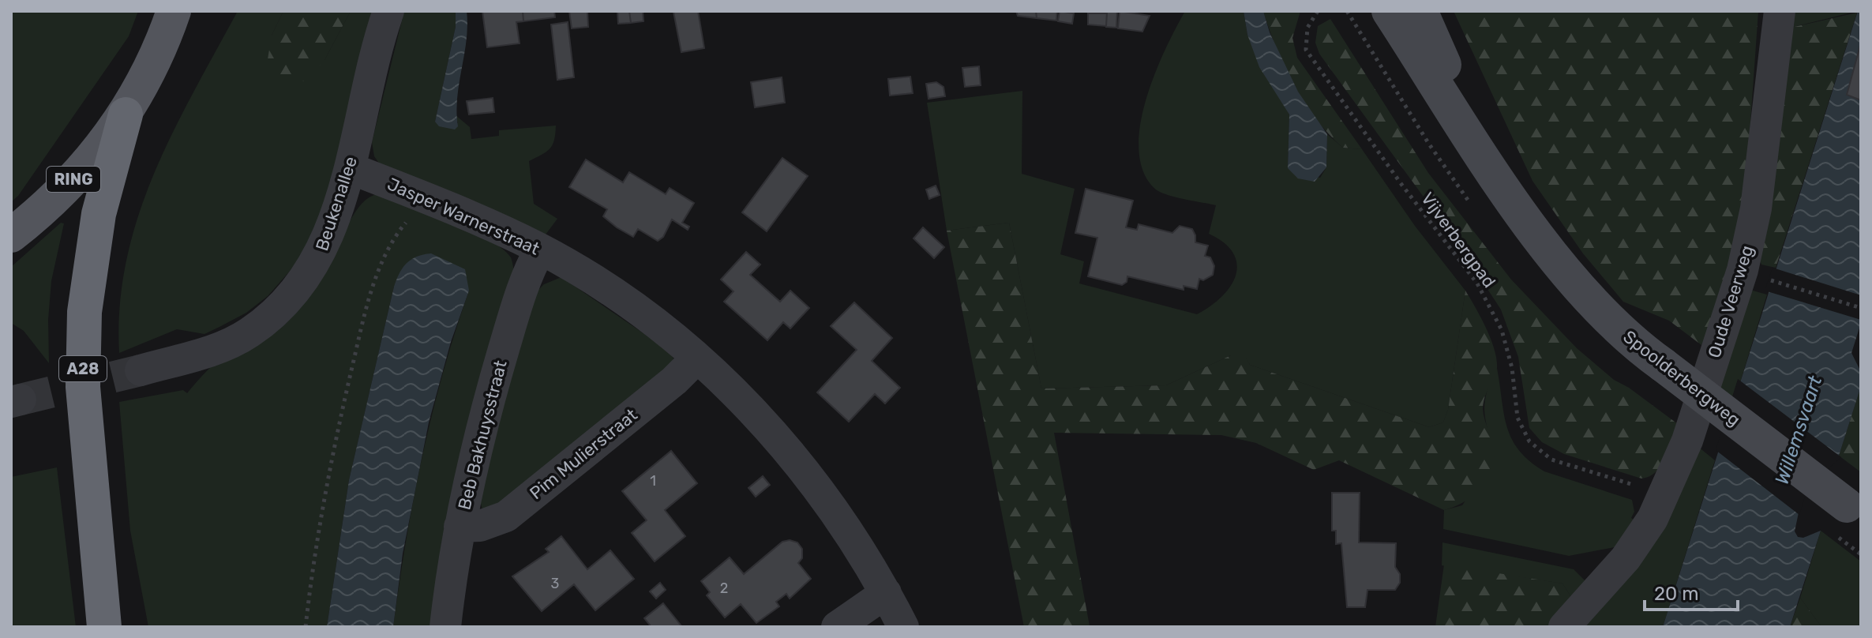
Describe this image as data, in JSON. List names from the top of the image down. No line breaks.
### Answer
{"streets":{"highway":["A28"],"main road":["RING","Spoolderbergweg"],"street":["Beukenallee","Jasper Warnerstraat","Oude Veerweg","Beb Bakhuysstraat","Pim Mulierstraat"],"path":["Vijverbergpad"]},"crossings":[["RING","A28"],["Beukenallee","Jasper Warnerstraat"],["Jasper Warnerstraat","Beb Bakhuysstraat"],["Jasper Warnerstraat","Pim Mulierstraat"],["Vijverbergpad","Oude Veerweg"],["Beb Bakhuysstraat","Pim Mulierstraat"]],"water":["Willemsvaart"],"house_numbers":["1","3","2"],"scale_bar":"20 m"}
